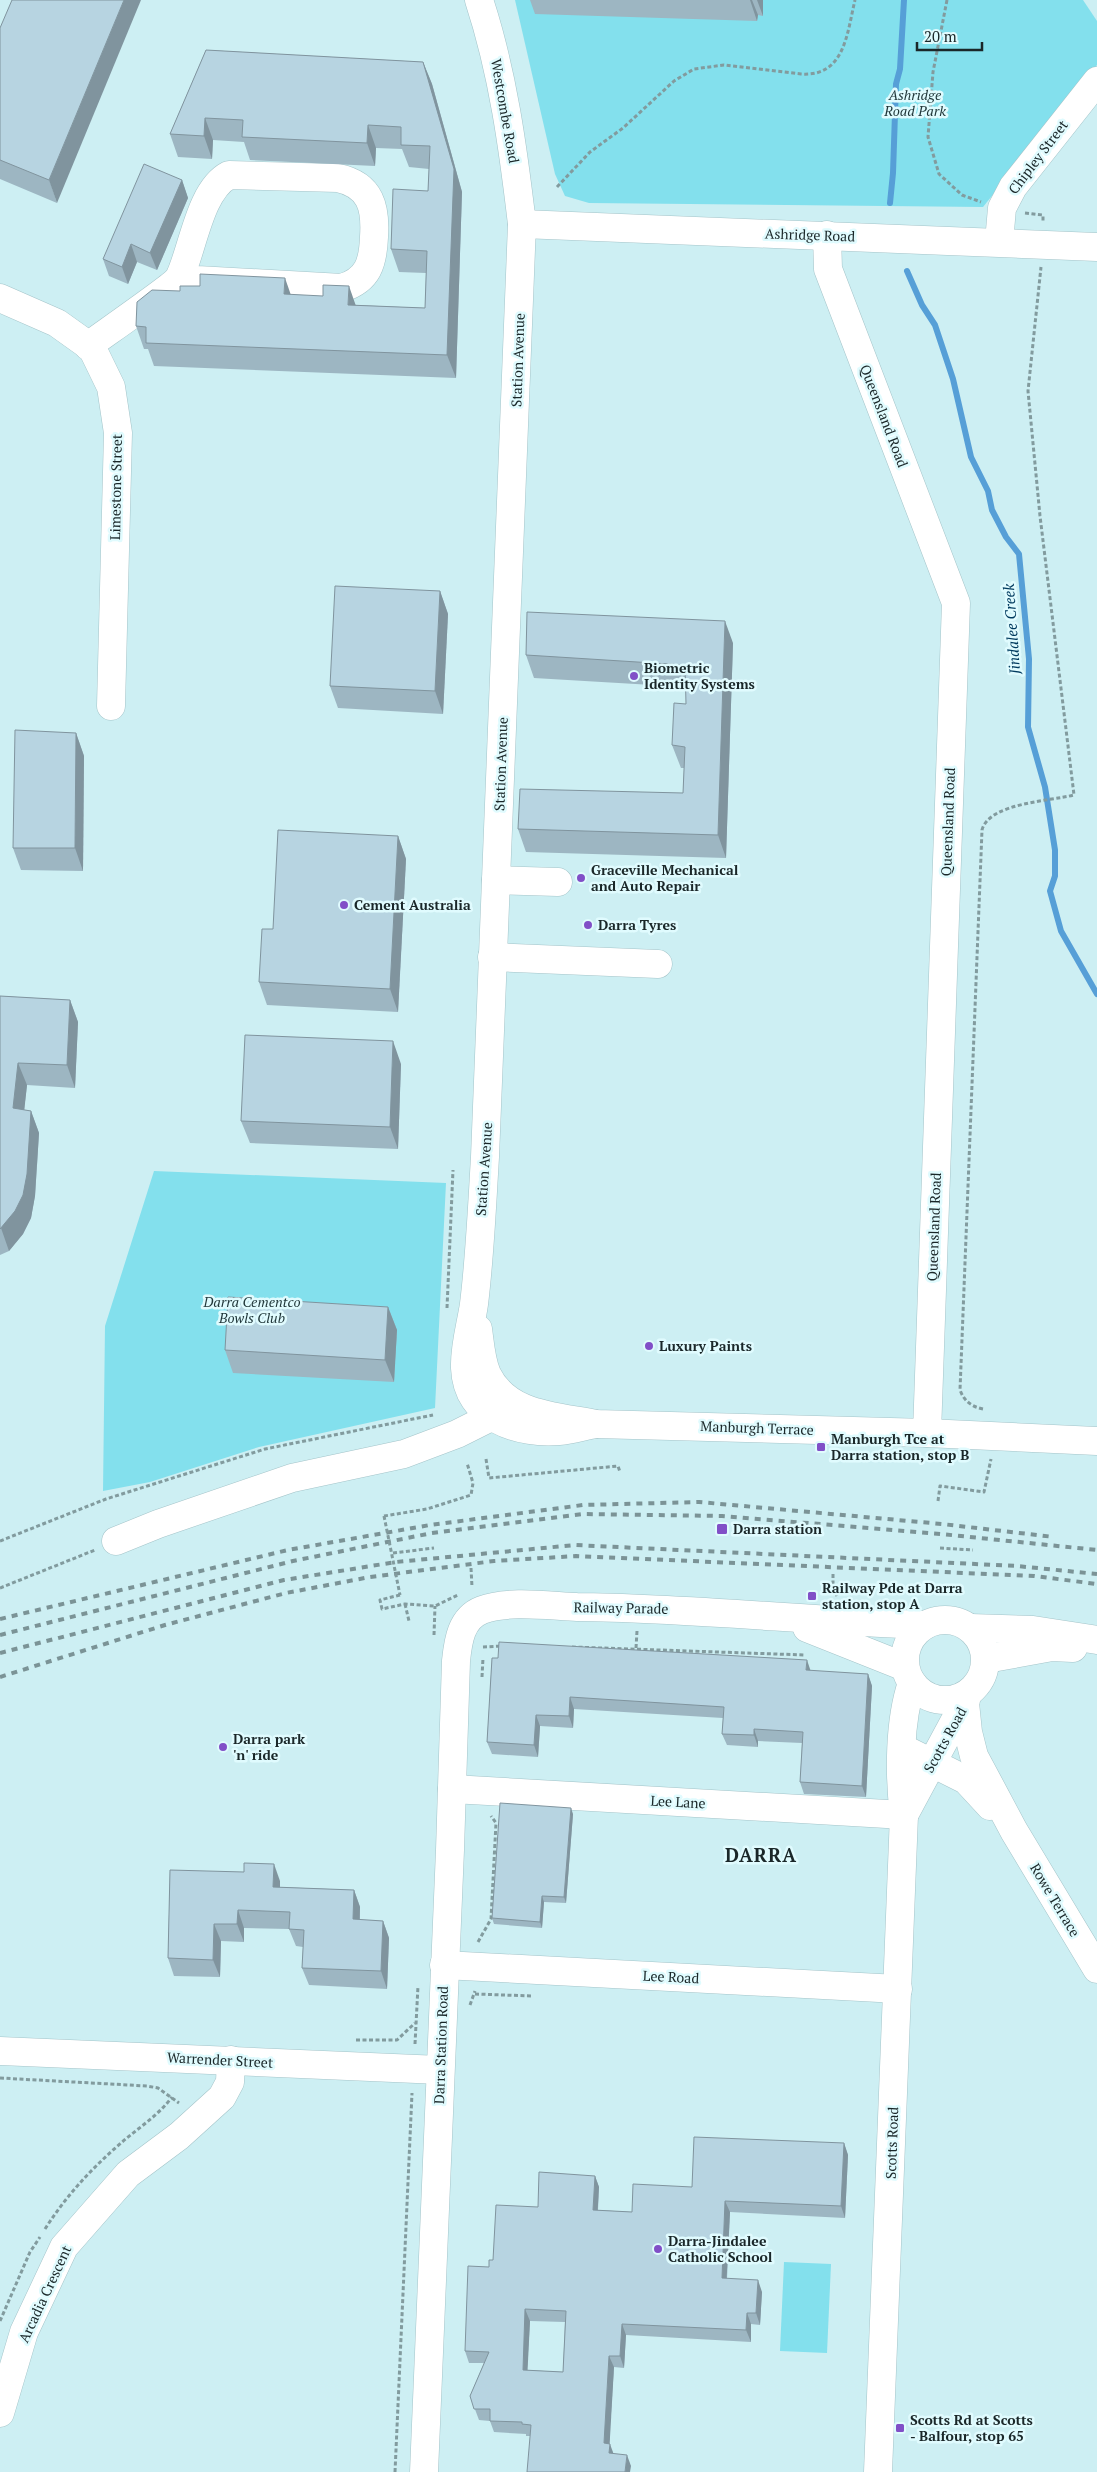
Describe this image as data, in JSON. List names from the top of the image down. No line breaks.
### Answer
{"streets":{"street":["Westcombe Road","Chipley Street","Ashridge Road","Station Avenue","Queensland Road","Limestone Street","Manburgh Terrace","Railway Parade","Scotts Road","Lee Lane","Rowe Terrace","Lee Road","Darra Station Road","Warrender Street","Arcadia Crescent"]},"crossings":[["Westcombe Road","Ashridge Road"],["Westcombe Road","Station Avenue"],["Chipley Street","Ashridge Road"],["Ashridge Road","Station Avenue"],["Ashridge Road","Queensland Road"],["Station Avenue","Manburgh Terrace"],["Queensland Road","Manburgh Terrace"],["Railway Parade","Scotts Road"],["Railway Parade","Rowe Terrace"],["Railway Parade","Darra Station Road"],["Scotts Road","Lee Lane"],["Scotts Road","Rowe Terrace"],["Scotts Road","Lee Road"],["Lee Lane","Darra Station Road"],["Lee Road","Darra Station Road"],["Darra Station Road","Warrender Street"],["Warrender Street","Arcadia Crescent"]],"districts":["DARRA"],"water":["Jindalee Creek"],"parks":["Ashridge Road Park","Darra Cementco Bowls Club"],"places":{"other":["Biometric Identity Systems","Graceville Mechanical and Auto Repair","Cement Australia","Darra Tyres","Luxury Paints","Darra park 'n' ride","Darra-Jindalee Catholic School"],"transit":["Manburgh Tce at Darra station, stop B","Darra station","Railway Pde at Darra station, stop A","Scotts Rd at Scotts - Balfour, stop 65"]},"scale_bar":"20 m"}
